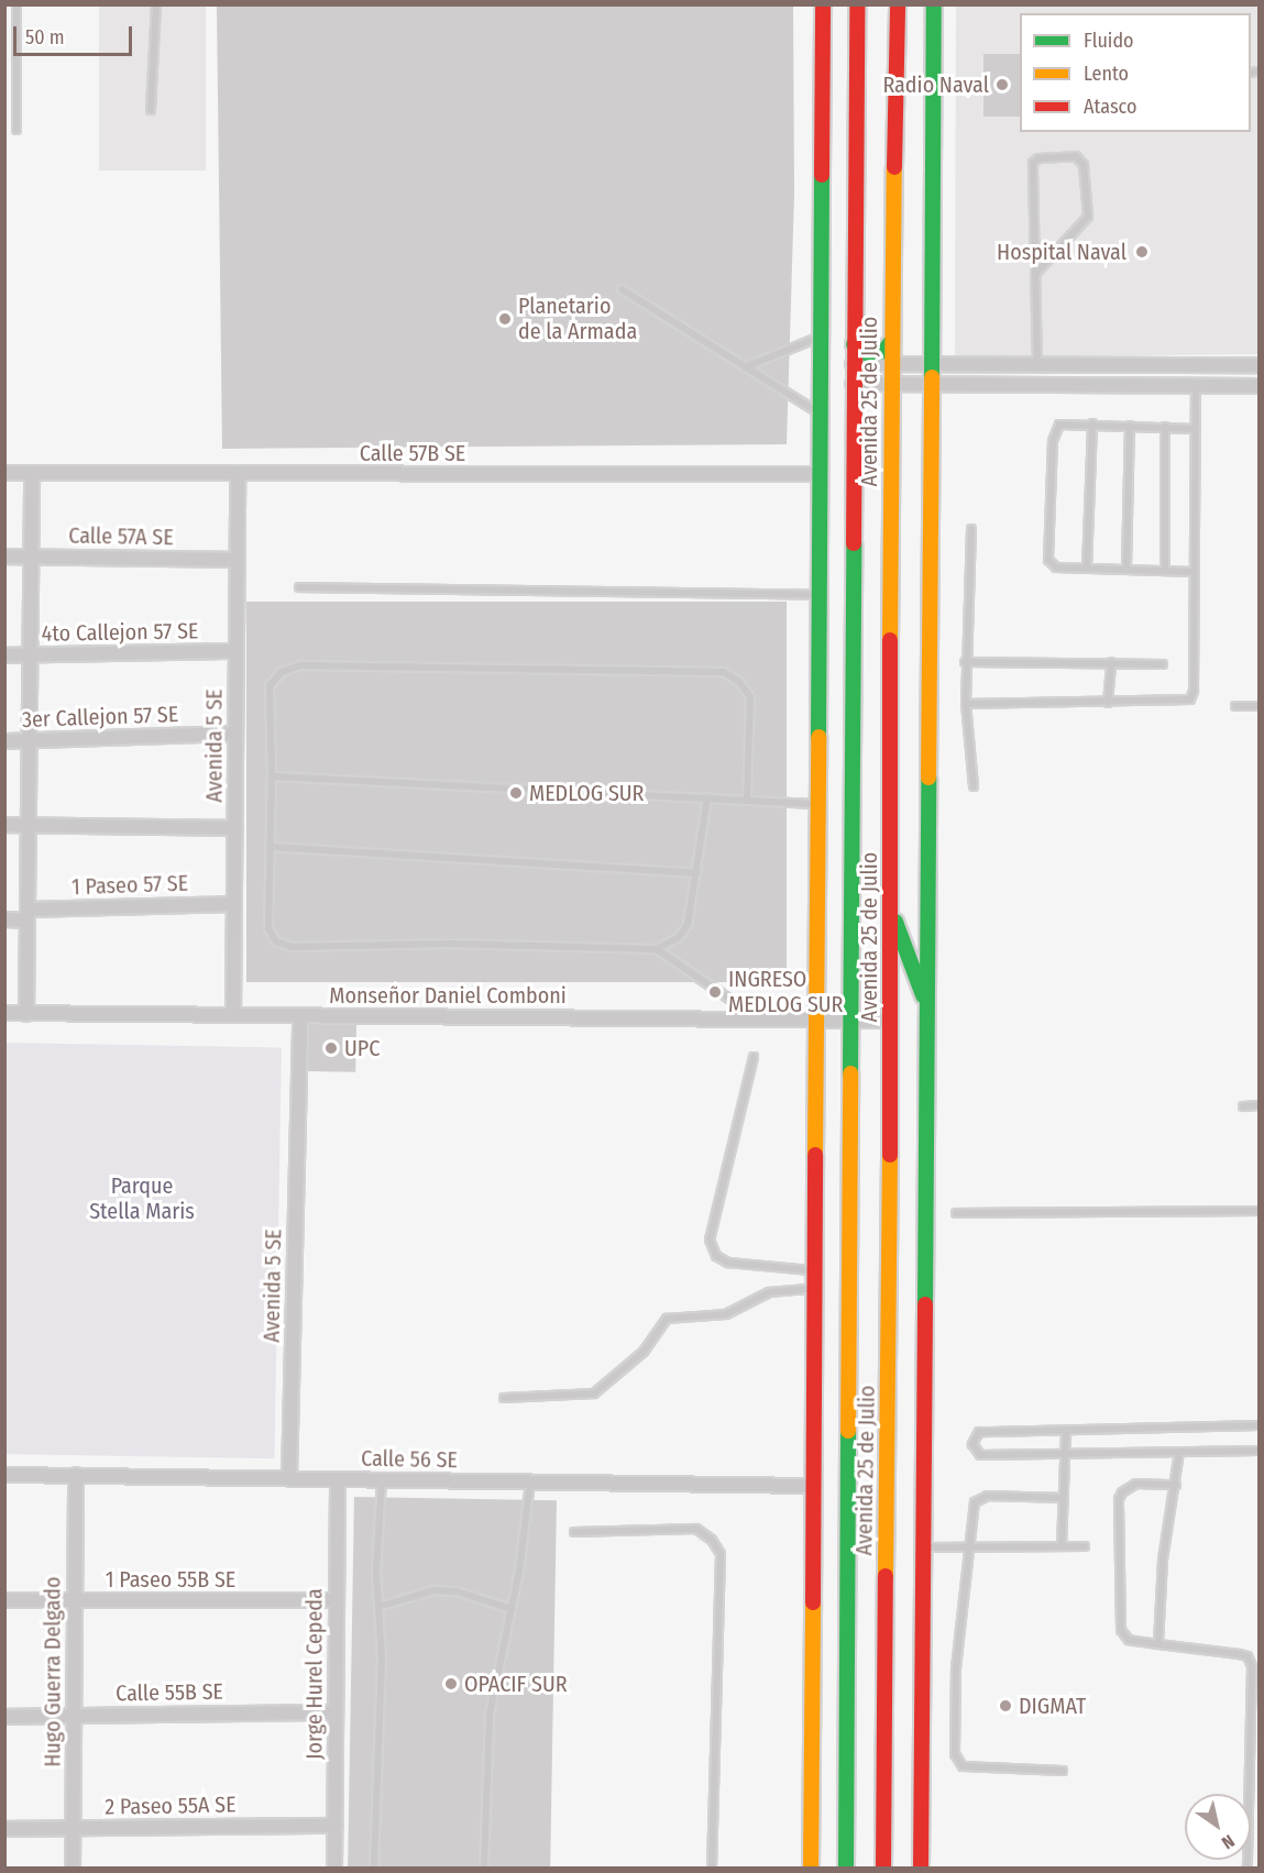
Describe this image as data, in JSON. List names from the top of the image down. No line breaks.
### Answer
{"streets":{"main road":["Avenida 25 de Julio"],"street":["Calle 57B SE","Calle 57A SE","4to Callejon 57 SE","3er Callejon 57 SE","Avenida 5 SE","1 Paseo 57 SE","Monseñor Daniel Comboni","Calle 56 SE","1 Paseo 55B SE","Hugo Guerra Delgado","Jorge Hurel Cepeda","Calle 55B SE","2 Paseo 55A SE"]},"crossings":[["Avenida 25 de Julio","Monseñor Daniel Comboni"],["Calle 57B SE","Avenida 5 SE"],["Calle 57A SE","Avenida 5 SE"],["4to Callejon 57 SE","Avenida 5 SE"],["3er Callejon 57 SE","Avenida 5 SE"],["Avenida 5 SE","1 Paseo 57 SE"],["Avenida 5 SE","Monseñor Daniel Comboni"],["Avenida 5 SE","Calle 56 SE"],["Calle 56 SE","Hugo Guerra Delgado"],["Calle 56 SE","Jorge Hurel Cepeda"],["1 Paseo 55B SE","Hugo Guerra Delgado"],["1 Paseo 55B SE","Jorge Hurel Cepeda"],["Hugo Guerra Delgado","Calle 55B SE"],["Hugo Guerra Delgado","2 Paseo 55A SE"],["Jorge Hurel Cepeda","Calle 55B SE"],["Jorge Hurel Cepeda","2 Paseo 55A SE"]],"parks":["Parque Stella Maris"],"places":["Radio Naval","Hospital Naval","Planetario de la Armada","MEDLOG SUR","INGRESO MEDLOG SUR","UPC","OPACIF SUR","DIGMAT"],"legend":["Fluido","Lento","Atasco"],"scale_bar":"50 m","north":"bottom right"}
